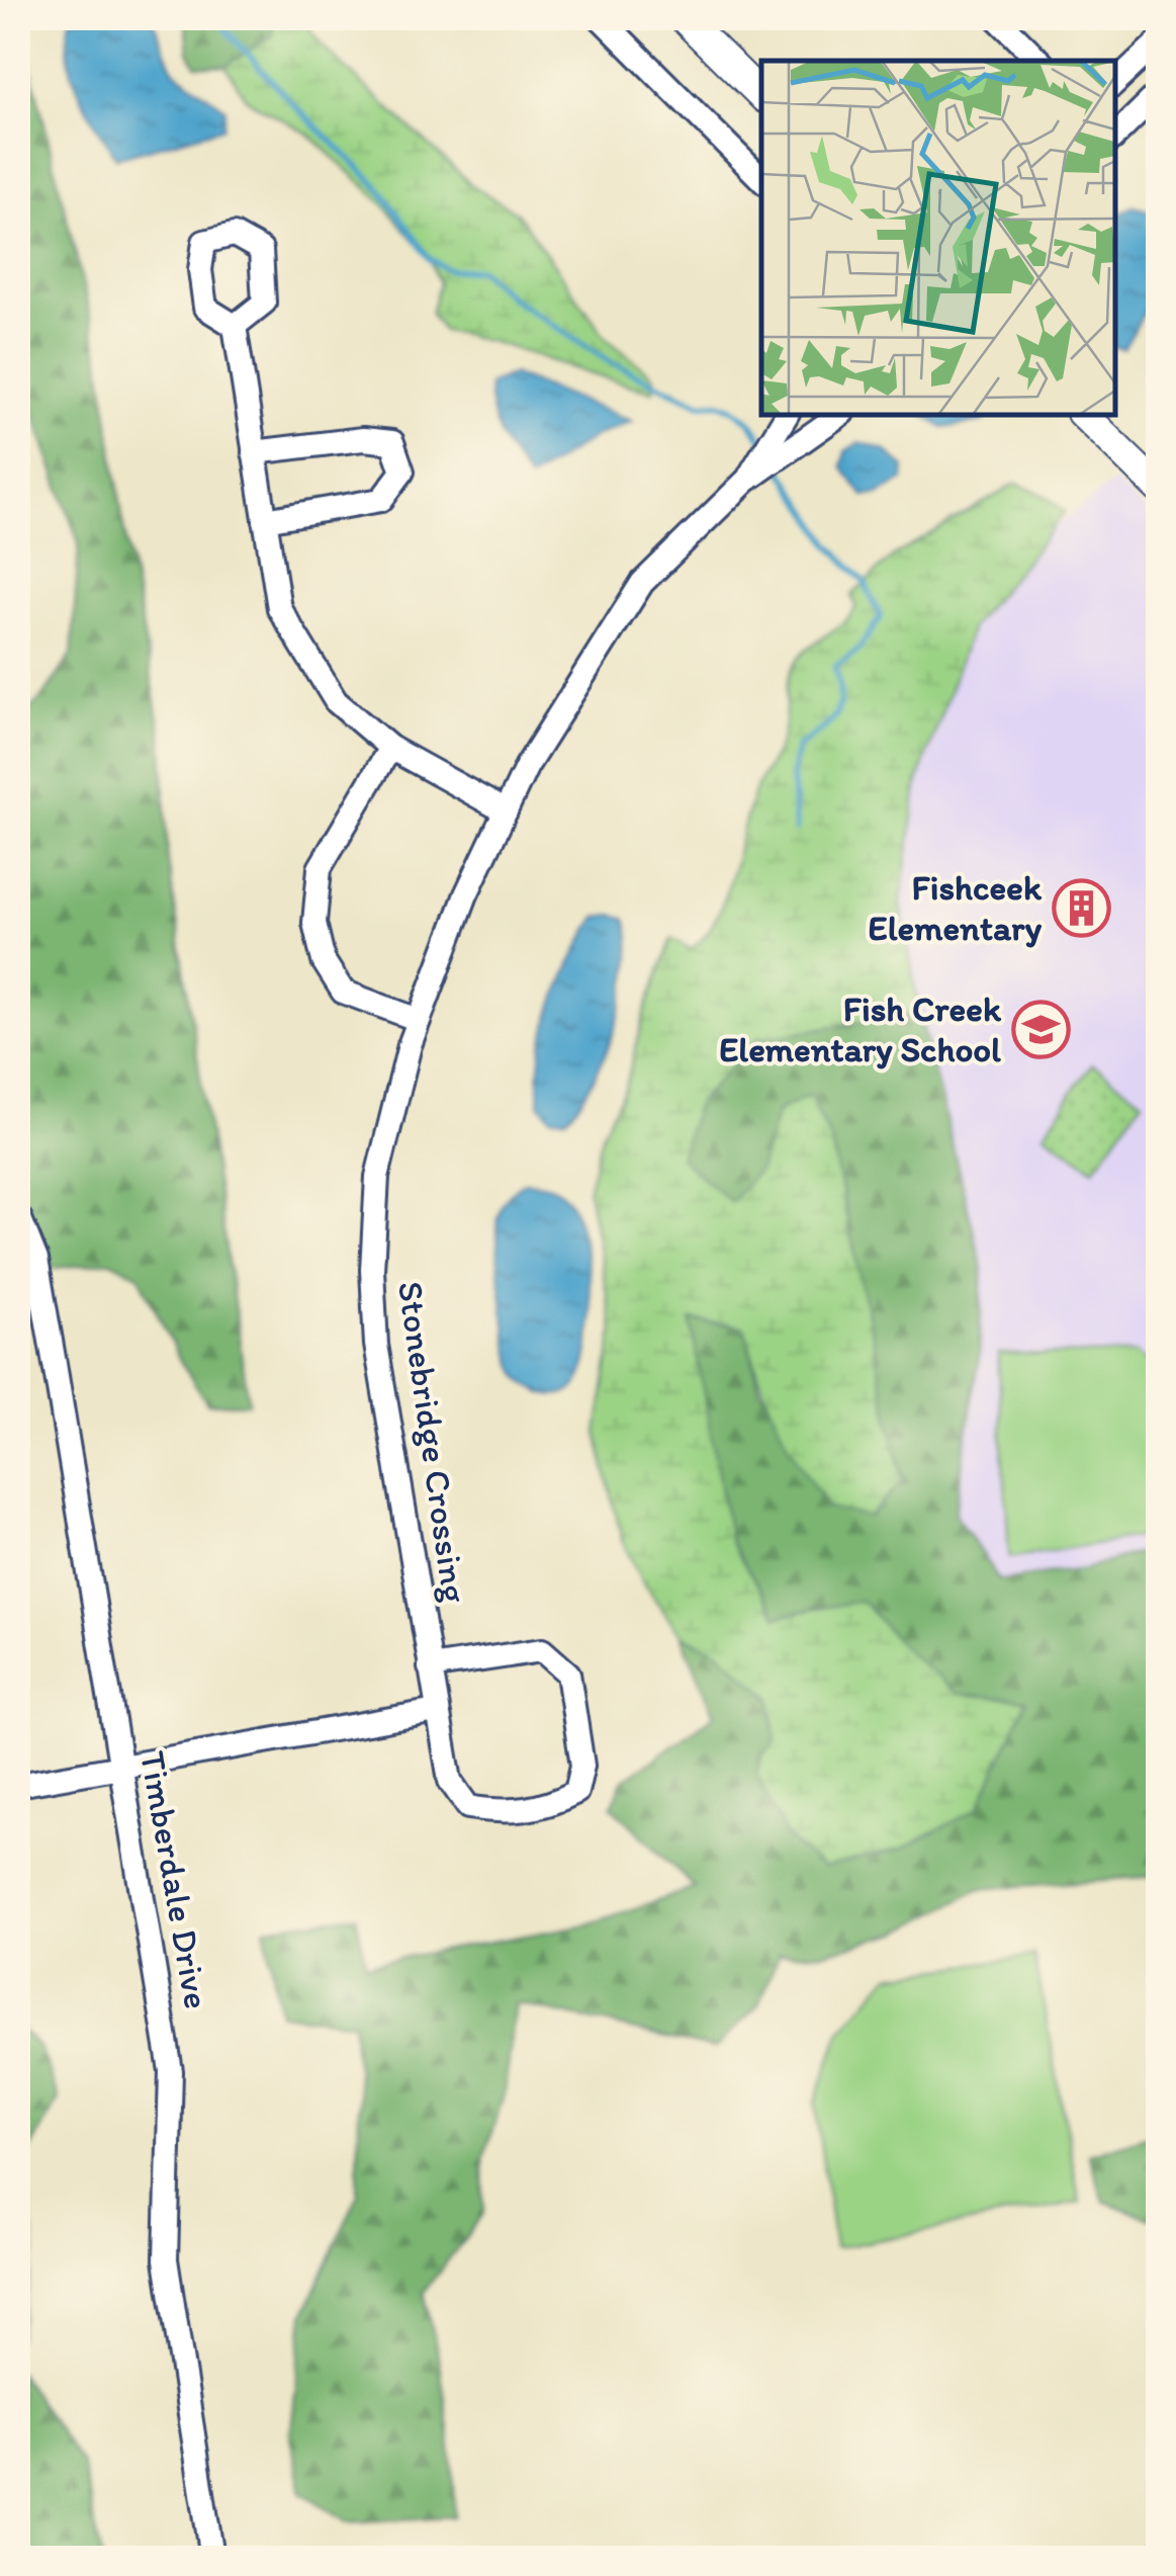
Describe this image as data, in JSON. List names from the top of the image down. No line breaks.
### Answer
{"streets":{"street":["Stonebridge Crossing","Timberdale Drive"]},"places":{"building":["Fishceek Elementary"],"school or university":["Fish Creek Elementary School"]}}
